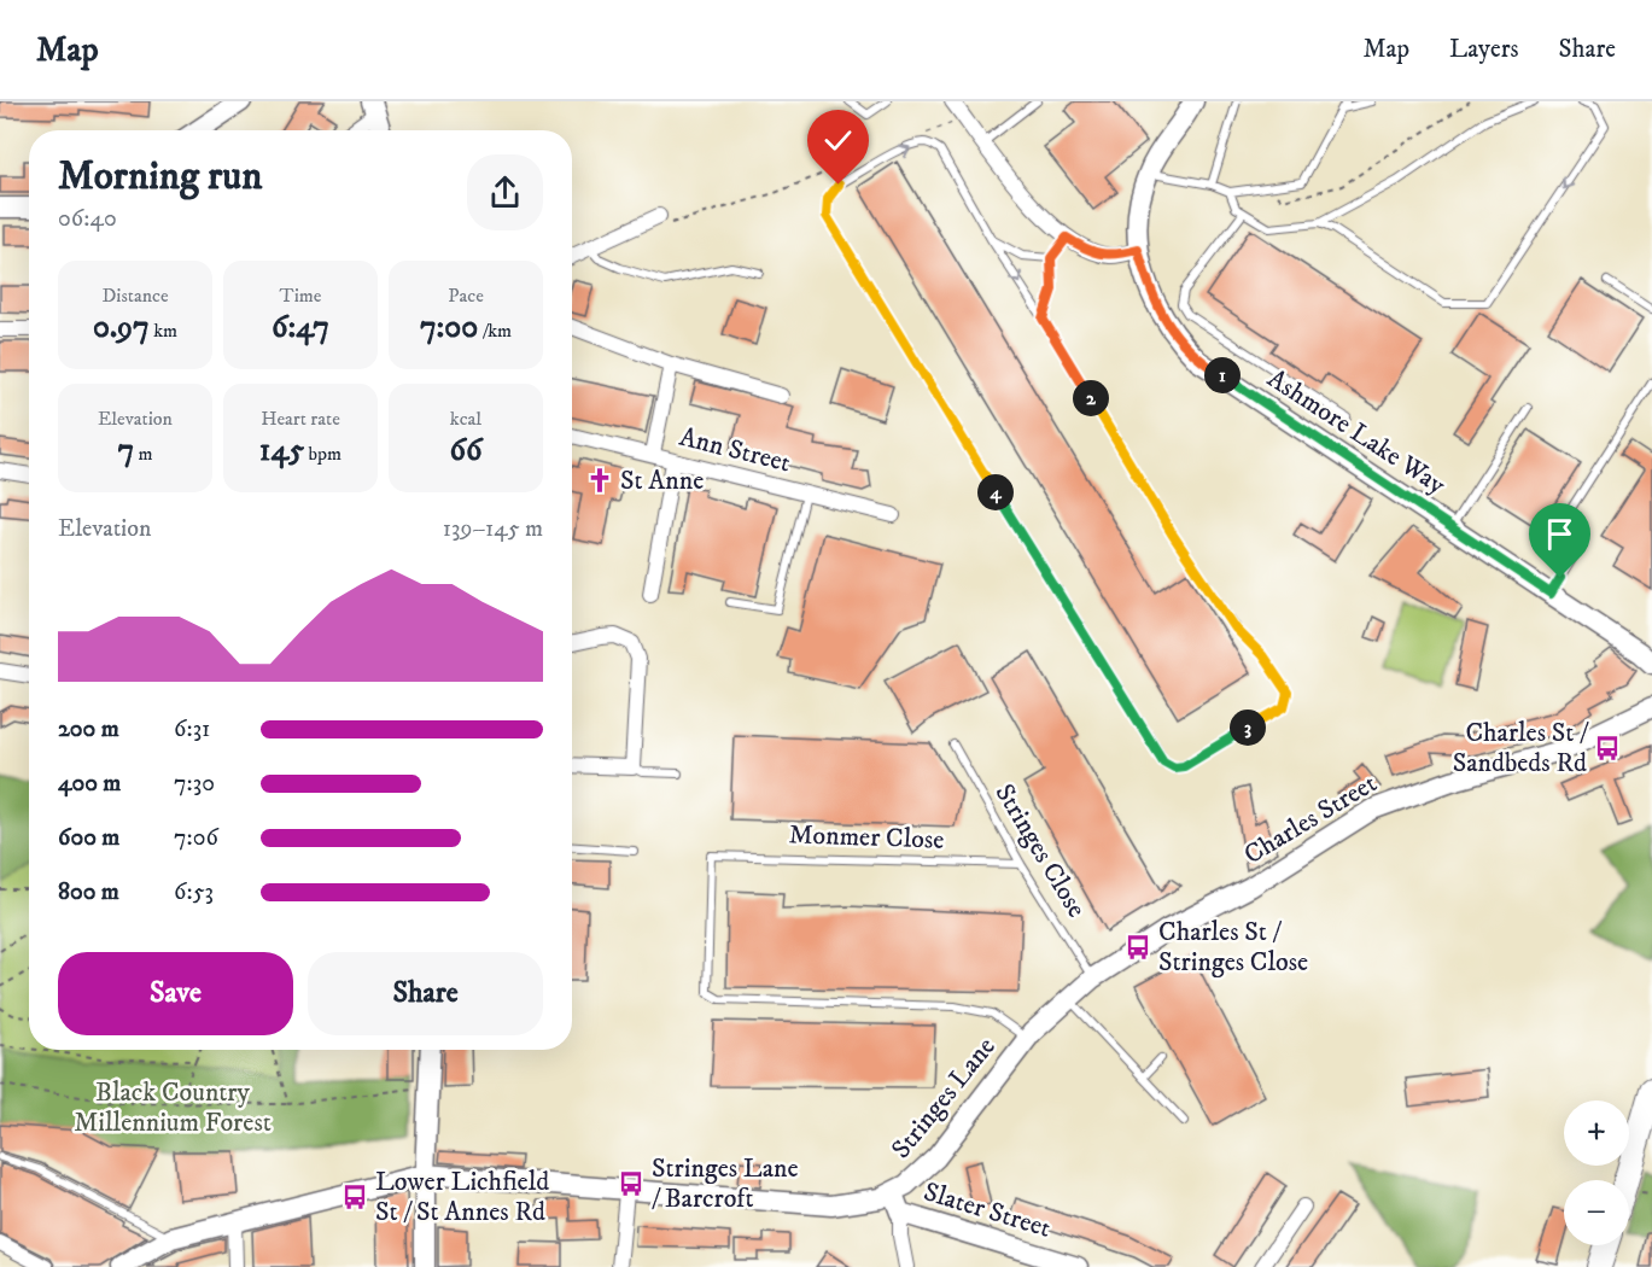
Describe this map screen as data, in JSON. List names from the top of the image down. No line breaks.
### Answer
{"streets":{"street":["Ashmore Lake Way","Ann Street","Charles Street","Stringes Lane","Slater Street"],"lane":["Monmer Close","Stringes Close"]},"crossings":[["Charles Street","Stringes Close"],["Charles Street","Stringes Lane"],["Monmer Close","Stringes Close"],["Monmer Close","Stringes Lane"],["Stringes Close","Stringes Lane"],["Stringes Lane","Slater Street"]],"parks":["Black Country Millennium Forest"],"places":{"church":["St Anne"],"bus stop":["Charles St / Sandbeds Rd","Charles St / Stringes Close","Stringes Lane / Barcroft","Lower Lichfield St / St Annes Rd"]},"page":{"header":"Map","nav":["Map","Layers","Share"],"heading":["Morning run","06:40"],"stats":[["Distance","0.97 km"],["Time","6:47"],["Pace","7:00 /km"],["Elevation","7 m"],["Heart rate","145 bpm"],["kcal","66"]],"pins":["1","2","4","3"],"chart":["Elevation","139–145 m"],"list":[{"name":"200 m","note":"6:31"},{"name":"400 m","note":"7:30"},{"name":"600 m","note":"7:06"},{"name":"800 m","note":"6:53"}],"buttons":["Save","Share"],"map_buttons":["+","−"]}}
